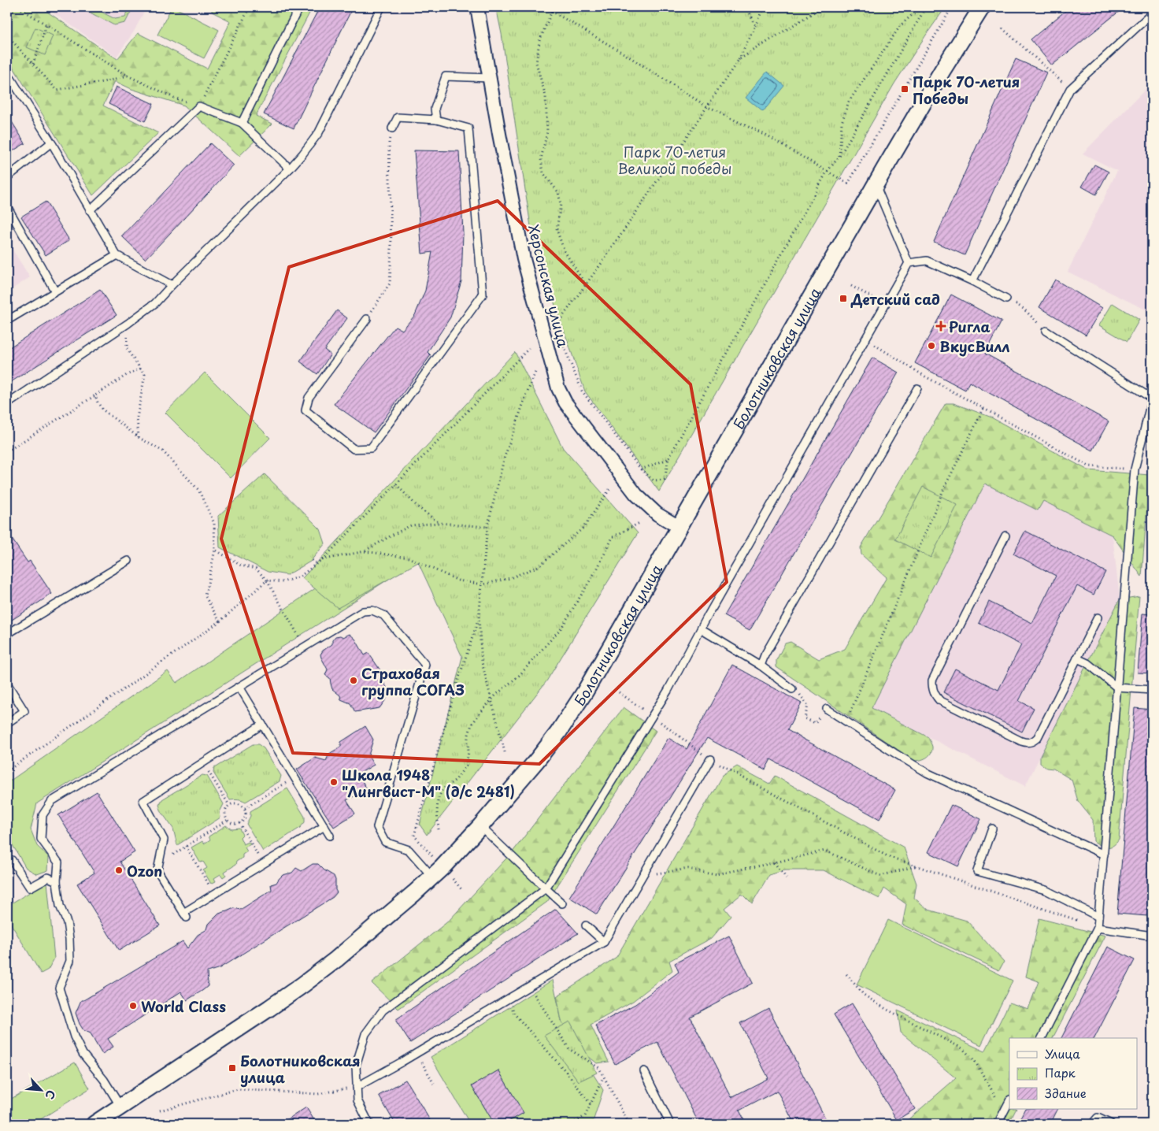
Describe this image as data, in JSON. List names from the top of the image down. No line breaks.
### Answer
{"streets":{"street":["Херсонская улица","Болотниковская улица"]},"crossings":[["Херсонская улица","Болотниковская улица"]],"parks":["Парк 70-летия Великой победы"],"places":{"transit":["Парк 70-летия Победы","Детский сад","Болотниковская улица"],"health":["Ригла"],"other":["ВкусВилл","Страховая группа СОГАЗ","Школа 1948 \"Лингвист-М\" (д/с 2481)","Ozon","World Class"]},"legend":["Улица","Парк","Здание"],"north":"bottom right"}
